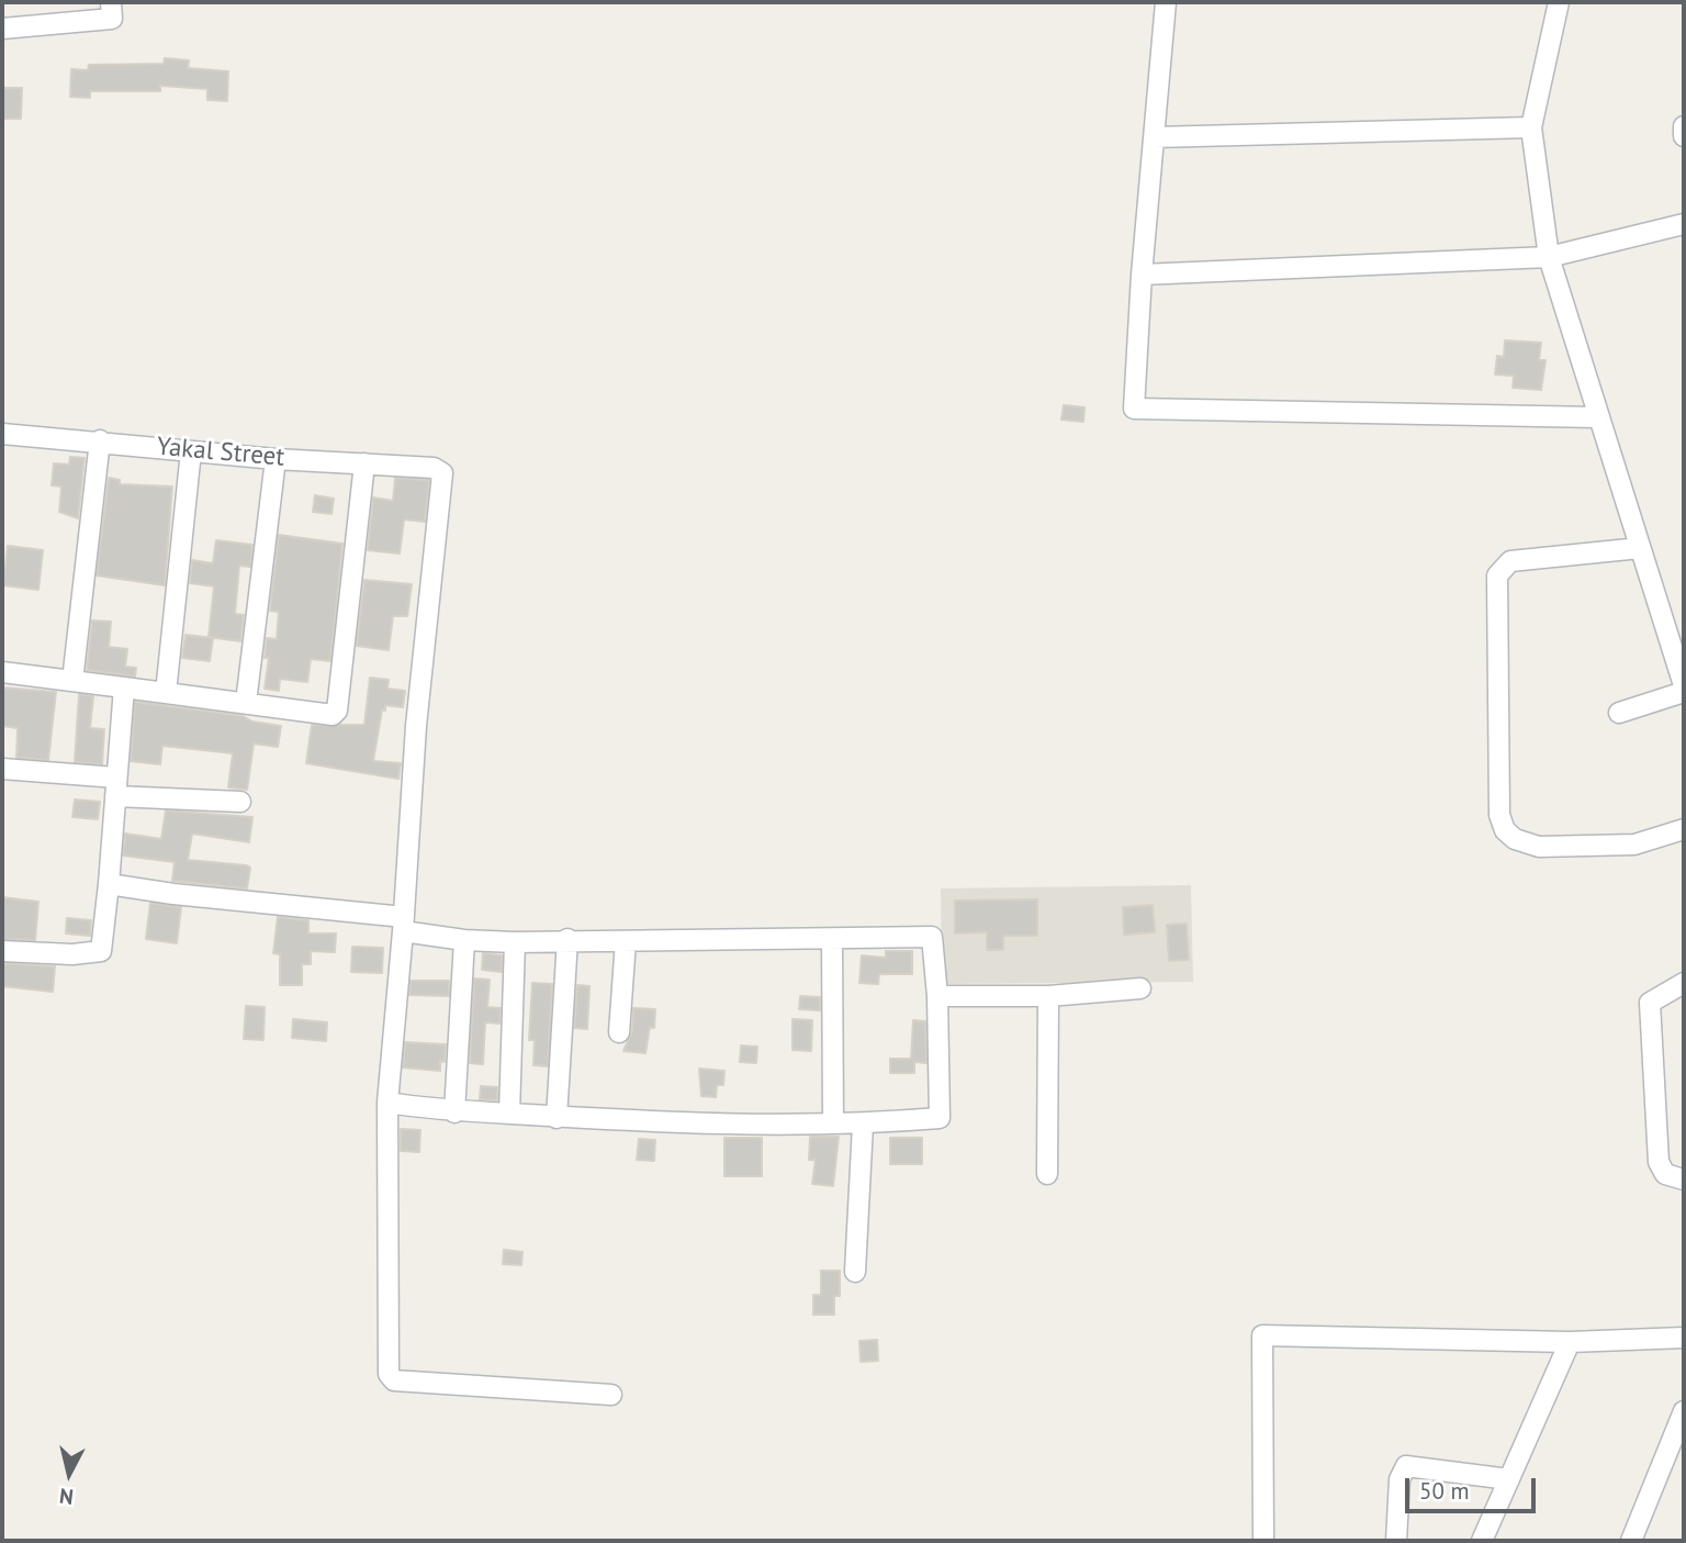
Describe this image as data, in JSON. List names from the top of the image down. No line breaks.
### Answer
{"streets":{"street":["Yakal Street"]},"scale_bar":"50 m","north":"bottom"}
